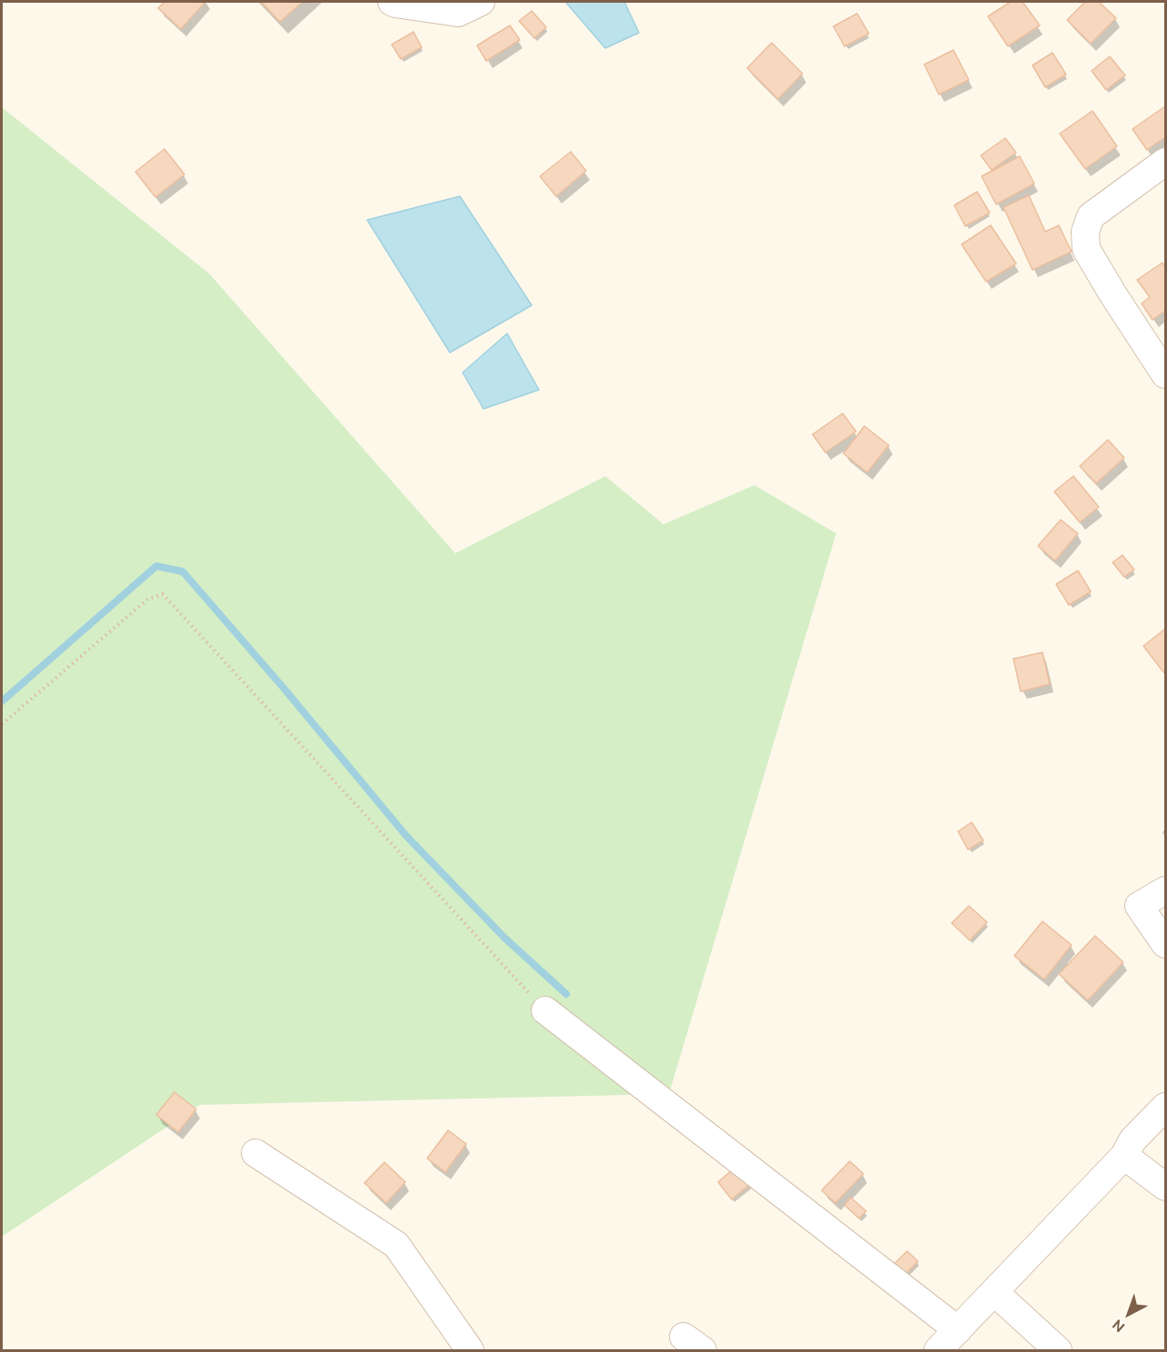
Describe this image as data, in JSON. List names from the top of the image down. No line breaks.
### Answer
{"north":"bottom left"}
